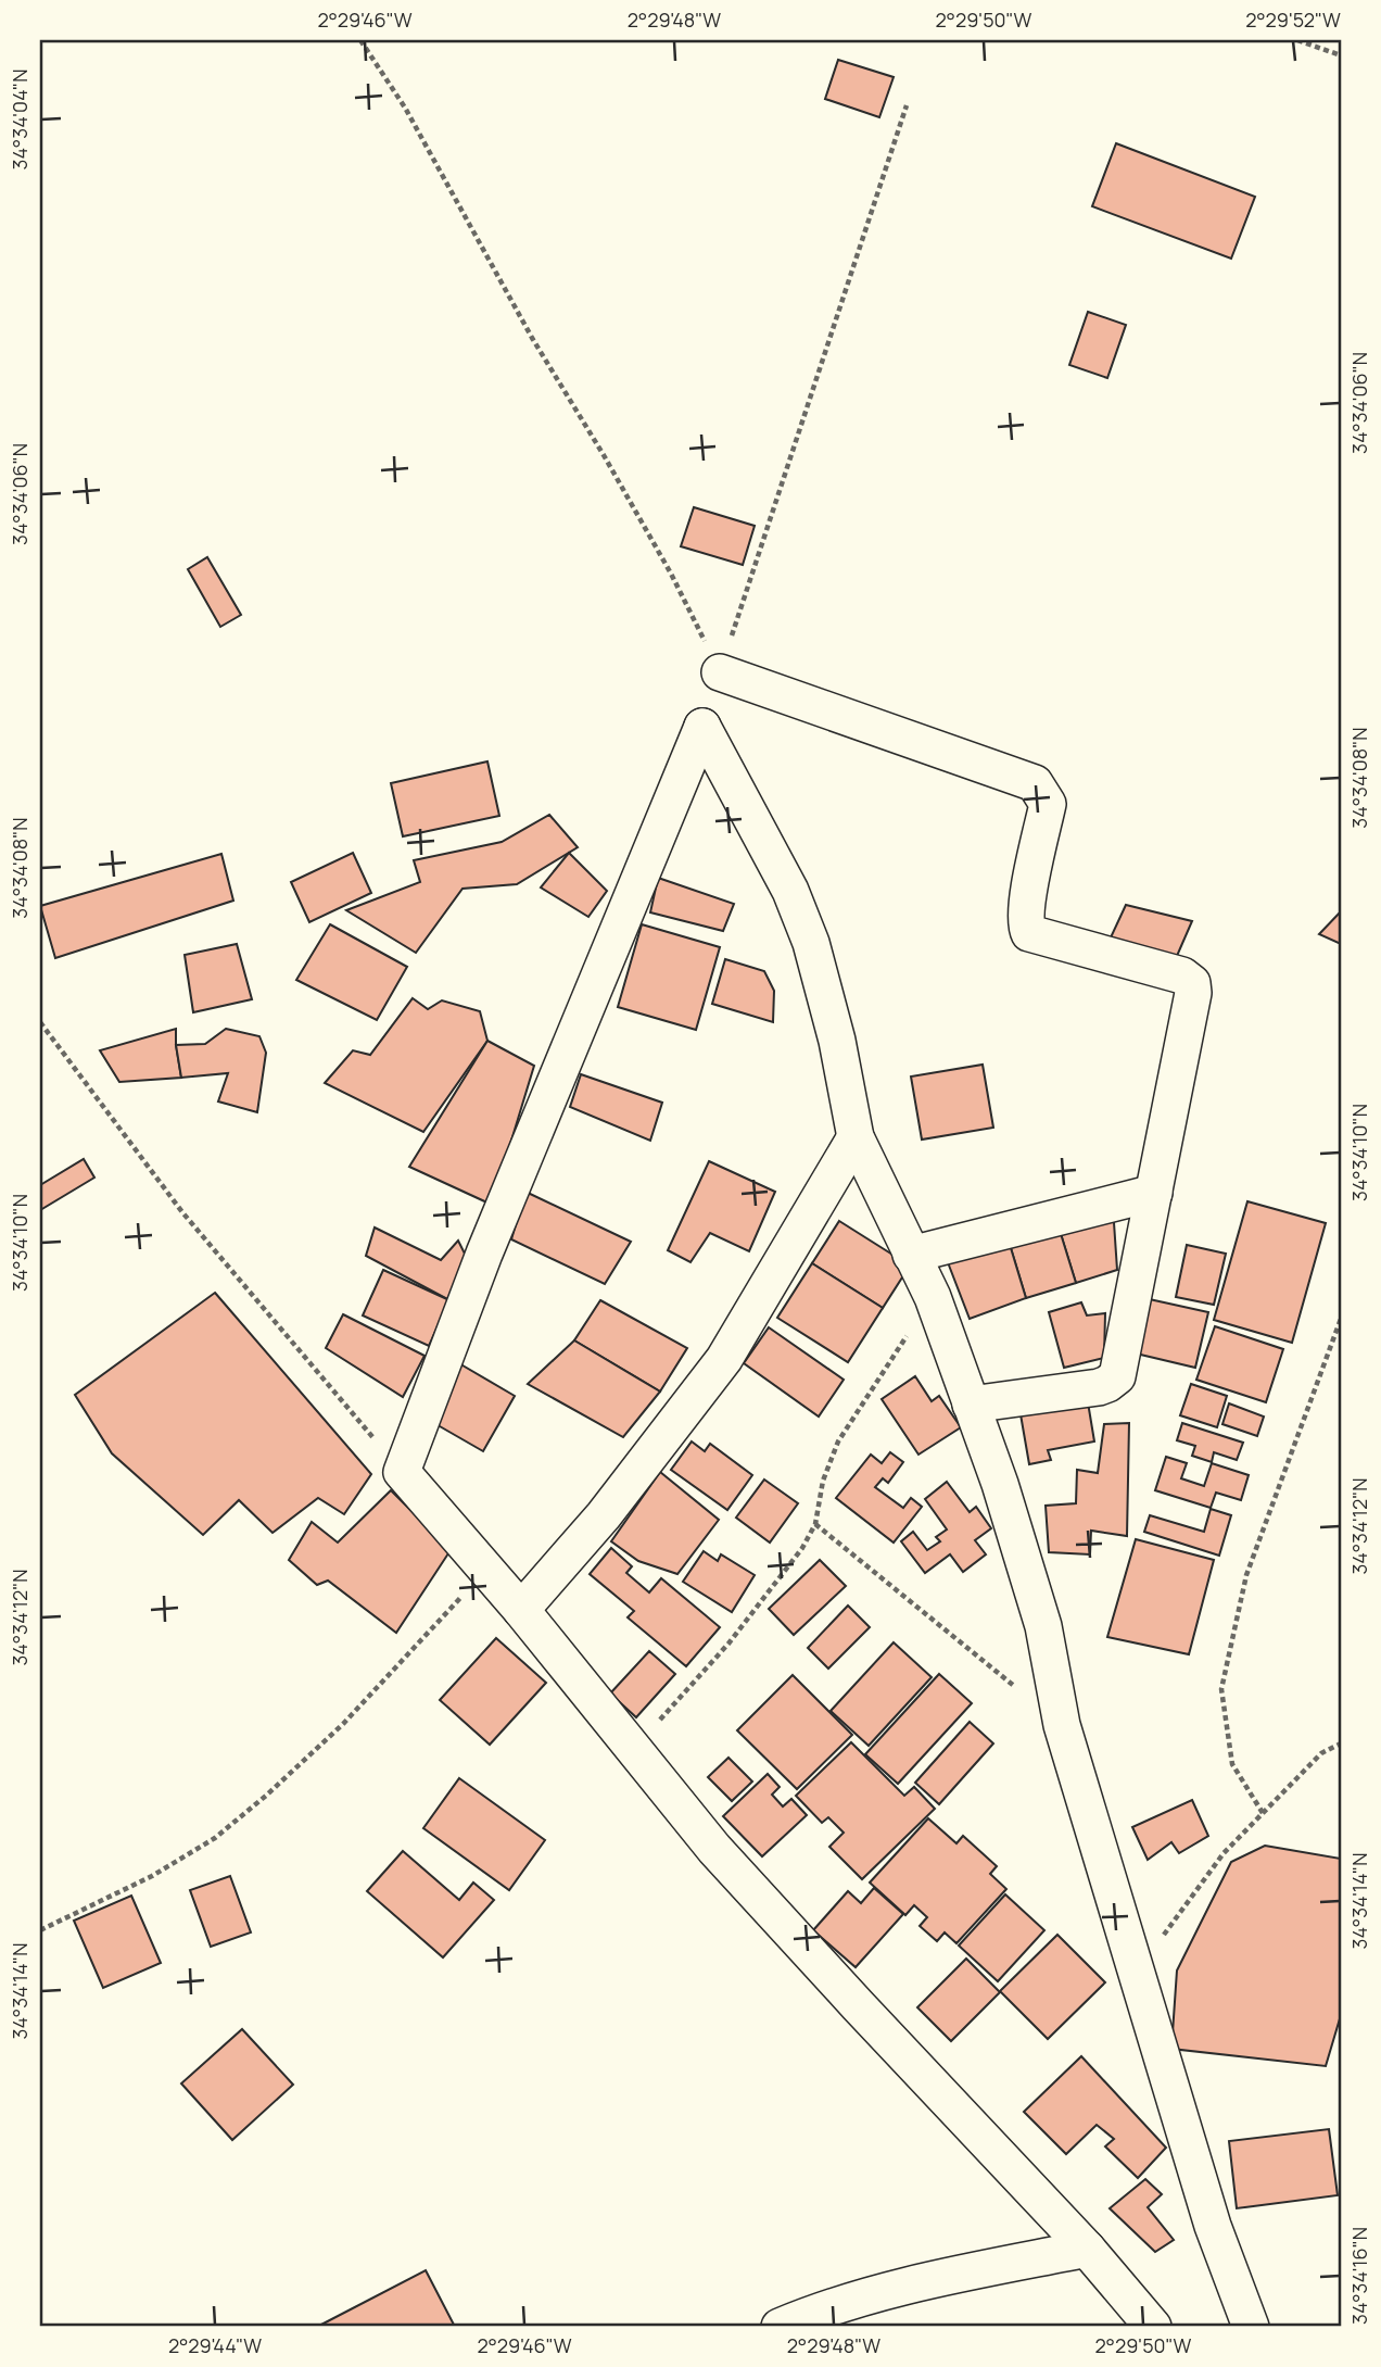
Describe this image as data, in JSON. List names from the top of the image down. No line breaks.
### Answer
{"coordinates":["2°29'46\"W","2°29'48\"W","2°29'50\"W","2°29'52\"W","34°34'04\"N","34°34'06\"N","34°34'08\"N","34°34'10\"N","34°34'12\"N","34°34'14\"N","34°34'16\"N","2°29'44\"W"]}
